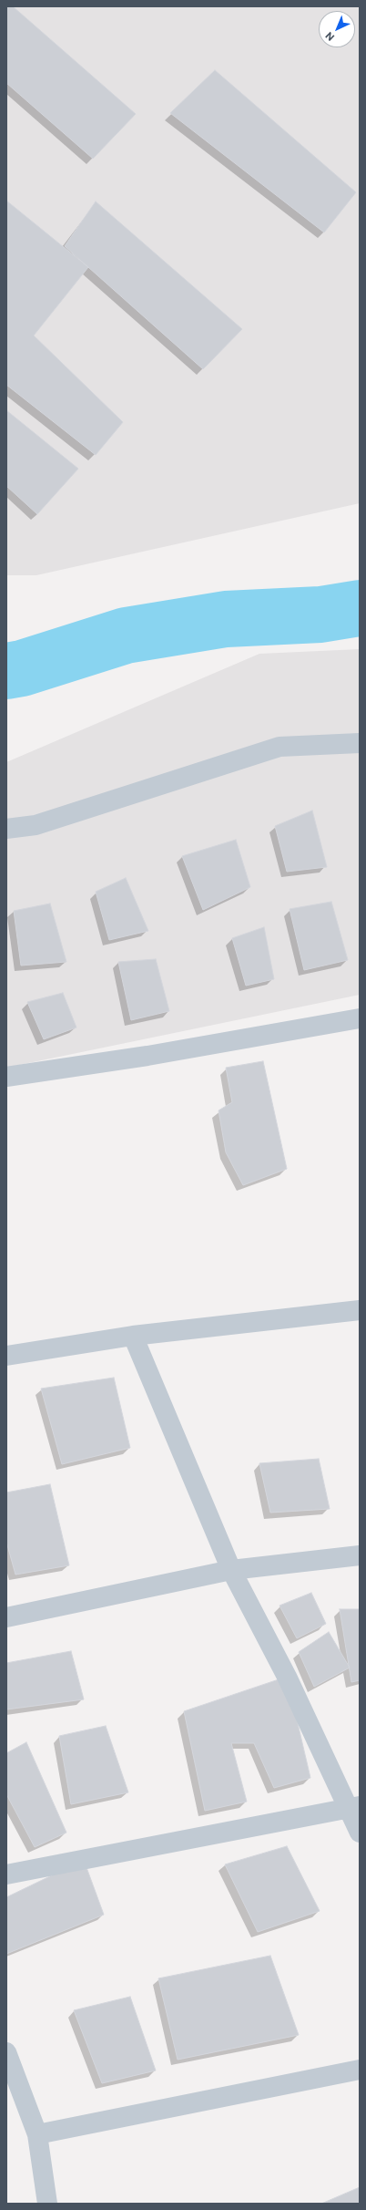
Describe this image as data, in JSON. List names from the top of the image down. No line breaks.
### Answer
{"north":"bottom left"}
